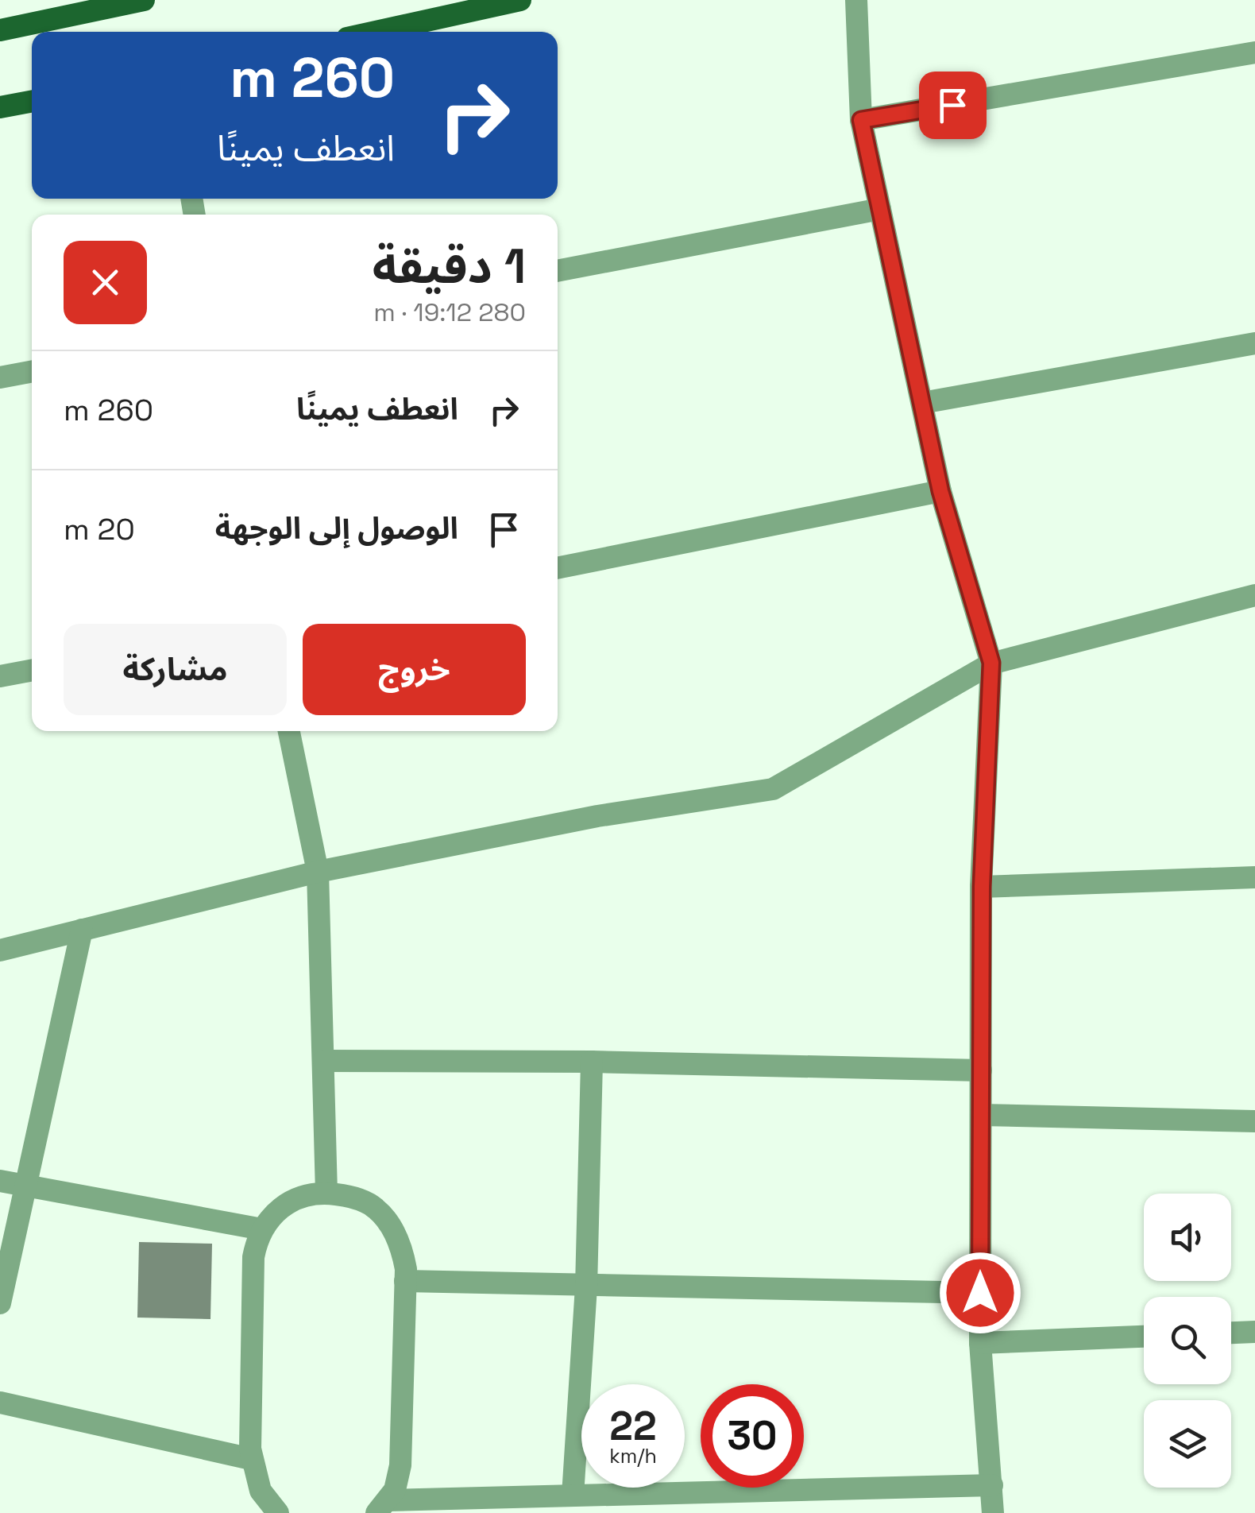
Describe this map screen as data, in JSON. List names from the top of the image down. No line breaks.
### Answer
{"page":{"turn":["260 m","انعطف يمينًا"],"heading":["1 دقيقة","280 m · 19:12"],"list":[{"name":"انعطف يمينًا","value":"260 m"},{"name":"الوصول إلى الوجهة","value":"20 m"}],"buttons":["خروج","مشاركة"],"speed":"22 km/h","limit":"30"}}
